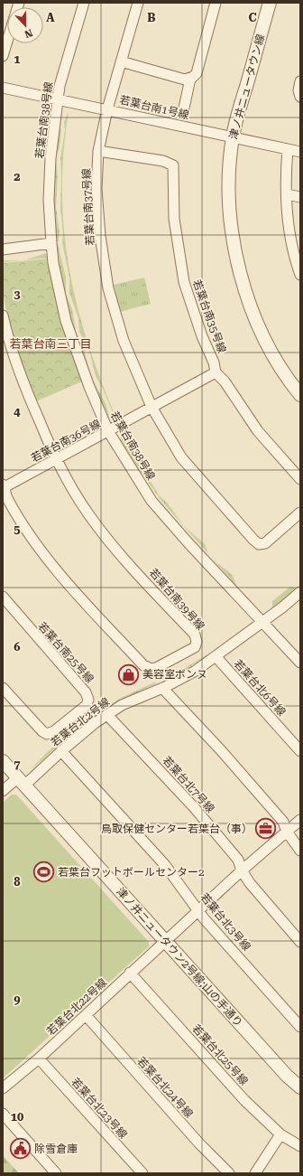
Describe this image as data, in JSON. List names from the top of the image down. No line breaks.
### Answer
{"streets":{"street":["津ノ井ニュータウン線","若葉台南1号線","若葉台南38号線","若葉台南37号線","若葉台南35号線","若葉台南36号線","若葉台南39号線","若葉台南25号線","若葉台北6号線","若葉台北2号線","若葉台北7号線","若葉台北3号線","津ノ井ニュータウン2号線;山の手通り","若葉台北22号線","若葉台北25号線","若葉台北24号線","若葉台北23号線"]},"crossings":[["津ノ井ニュータウン線","若葉台南1号線"],["若葉台南1号線","若葉台南38号線"],["若葉台南1号線","若葉台南37号線"],["若葉台南38号線","若葉台南36号線"],["若葉台南38号線","若葉台北2号線"],["若葉台南37号線","若葉台南35号線"],["若葉台南37号線","若葉台南36号線"],["若葉台南35号線","若葉台南36号線"],["若葉台南36号線","若葉台南39号線"],["若葉台北6号線","若葉台北2号線"],["若葉台北2号線","若葉台北7号線"],["若葉台北2号線","若葉台北3号線"],["若葉台北2号線","津ノ井ニュータウン2号線;山の手通り"],["若葉台北7号線","若葉台北22号線"],["若葉台北3号線","若葉台北22号線"],["津ノ井ニュータウン2号線;山の手通り","若葉台北22号線"],["若葉台北22号線","若葉台北25号線"],["若葉台北22号線","若葉台北24号線"],["若葉台北22号線","若葉台北23号線"]],"districts":["若葉台南三丁目"],"places":{"shop":["美容室ボンヌ"],"office":["鳥取保健センター若葉台（事）"],"sports":["若葉台フットボールセンター2"],"public building":["除雪倉庫"]},"north":"bottom","grid":{"columns":["A","B","C"],"rows":["1","2","3","4","5","6","7","8","9","10"]}}
